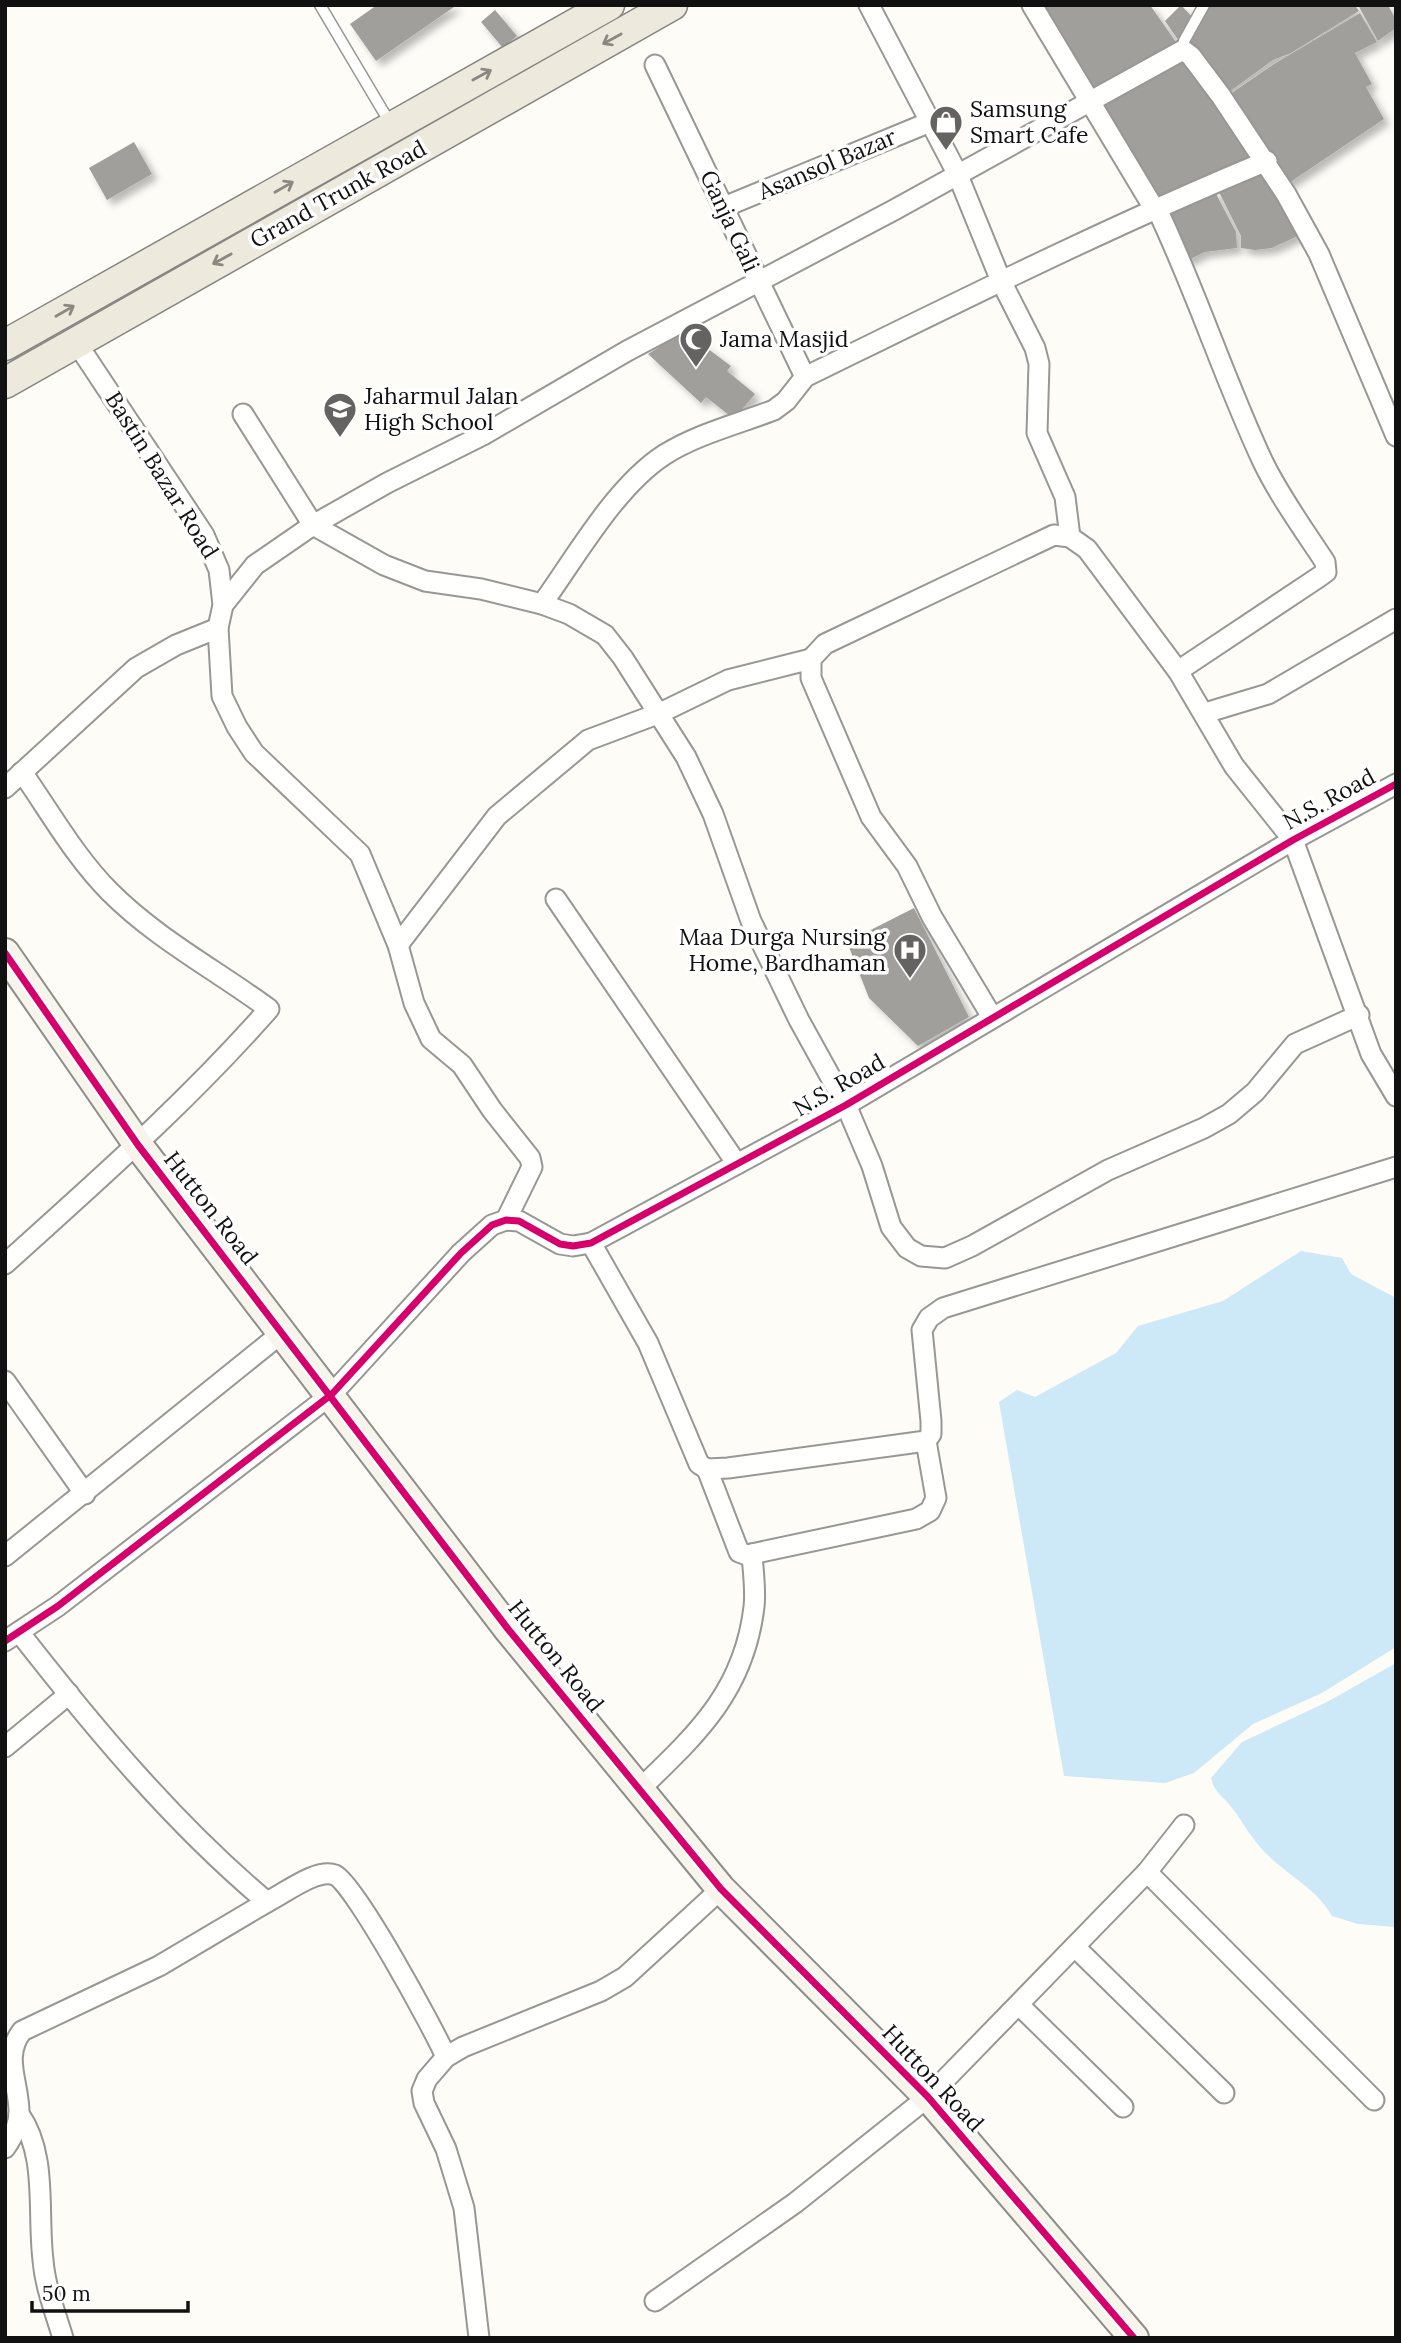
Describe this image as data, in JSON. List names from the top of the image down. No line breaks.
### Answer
{"streets":{"main road":["Grand Trunk Road"],"street":["Asansol Bazar","Ganja Gali","Bastin Bazar Road","N.S. Road","Hutton Road"]},"crossings":[["Asansol Bazar","Ganja Gali"],["Grand Trunk Road","Bastin Bazar Road"]],"places":{"shop":["Samsung Smart Cafe"],"mosque":["Jama Masjid"],"school or university":["Jaharmul Jalan High School"],"hospital":["Maa Durga Nursing Home, Bardhaman"]},"scale_bar":"50 m"}
